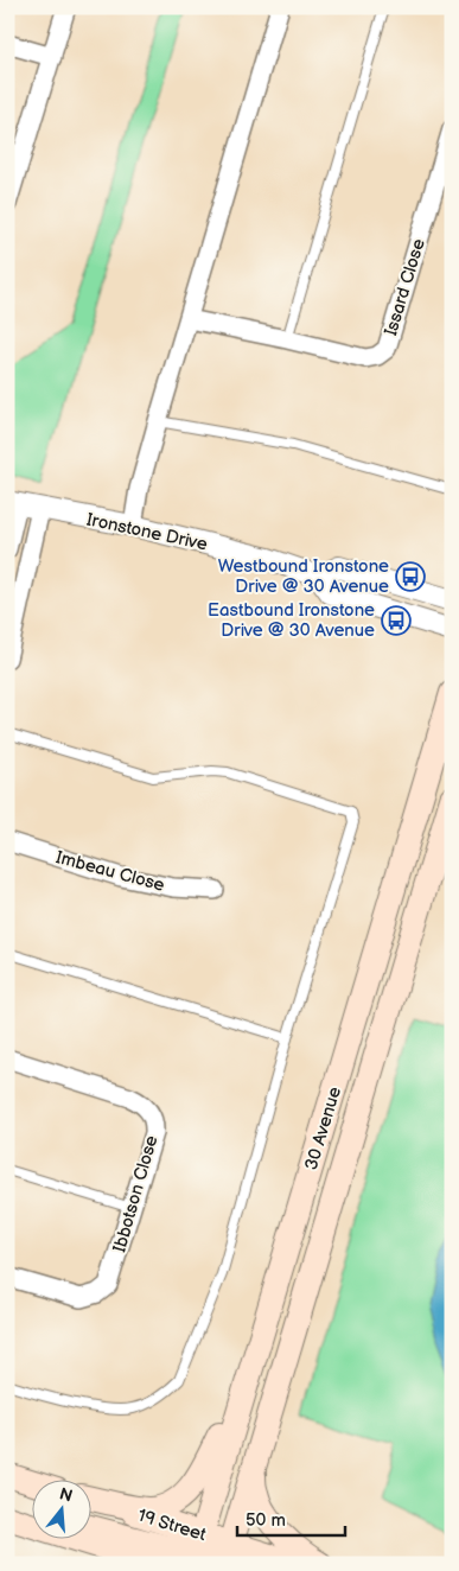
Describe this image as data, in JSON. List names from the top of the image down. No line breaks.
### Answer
{"streets":{"main road":["30 Avenue","19 Street"],"street":["Issard Close","Ironstone Drive","Imbeau Close","Ibbotson Close"]},"crossings":[["30 Avenue","19 Street"]],"places":{"bus stop":["Westbound Ironstone Drive @ 30 Avenue","Eastbound Ironstone Drive @ 30 Avenue"]},"scale_bar":"50 m","north":"top"}
